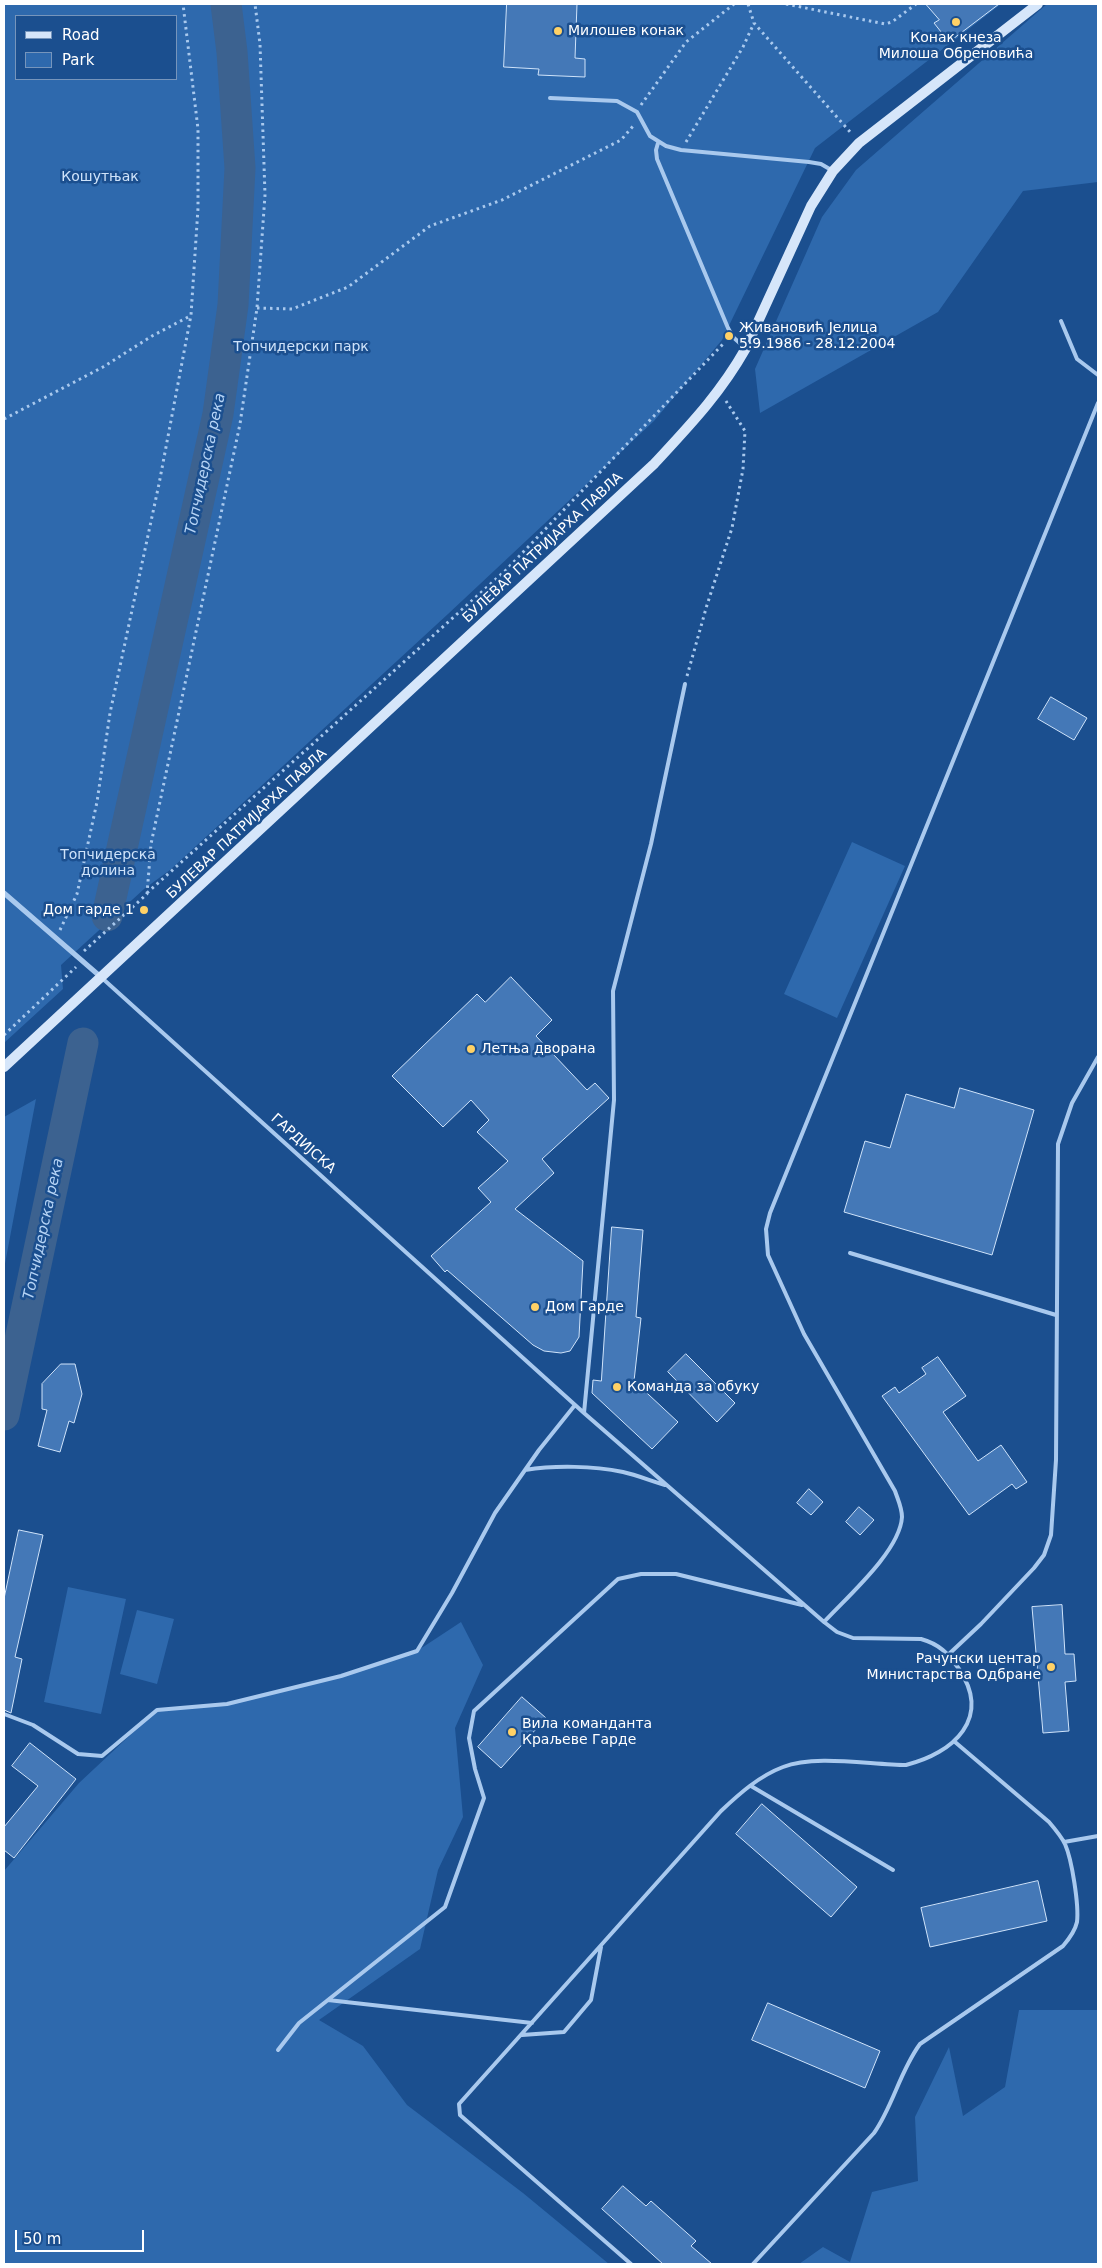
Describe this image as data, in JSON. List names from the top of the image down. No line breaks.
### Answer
{"streets":{"main road":["БУЛЕВАР ПАТРИЈАРХА ПАВЛА"],"street":["ГАРДИЈСКА"]},"crossings":[["БУЛЕВАР ПАТРИЈАРХА ПАВЛА","ГАРДИЈСКА"]],"water":["Топчидерска река"],"parks":["Кошутњак","Топчидерски парк","Топчидерска долина"],"places":["Конак кнеза Милоша Обреновића","Милошев конак","Живановић Јелица 5.9.1986 - 28.12.2004","Дом гарде 1","Летња дворана","Дом Гарде","Команда за обуку","Рачунски центар Министарства Одбране","Вила команданта Краљеве Гарде"],"legend":["Road","Park"],"scale_bar":"50 m"}
